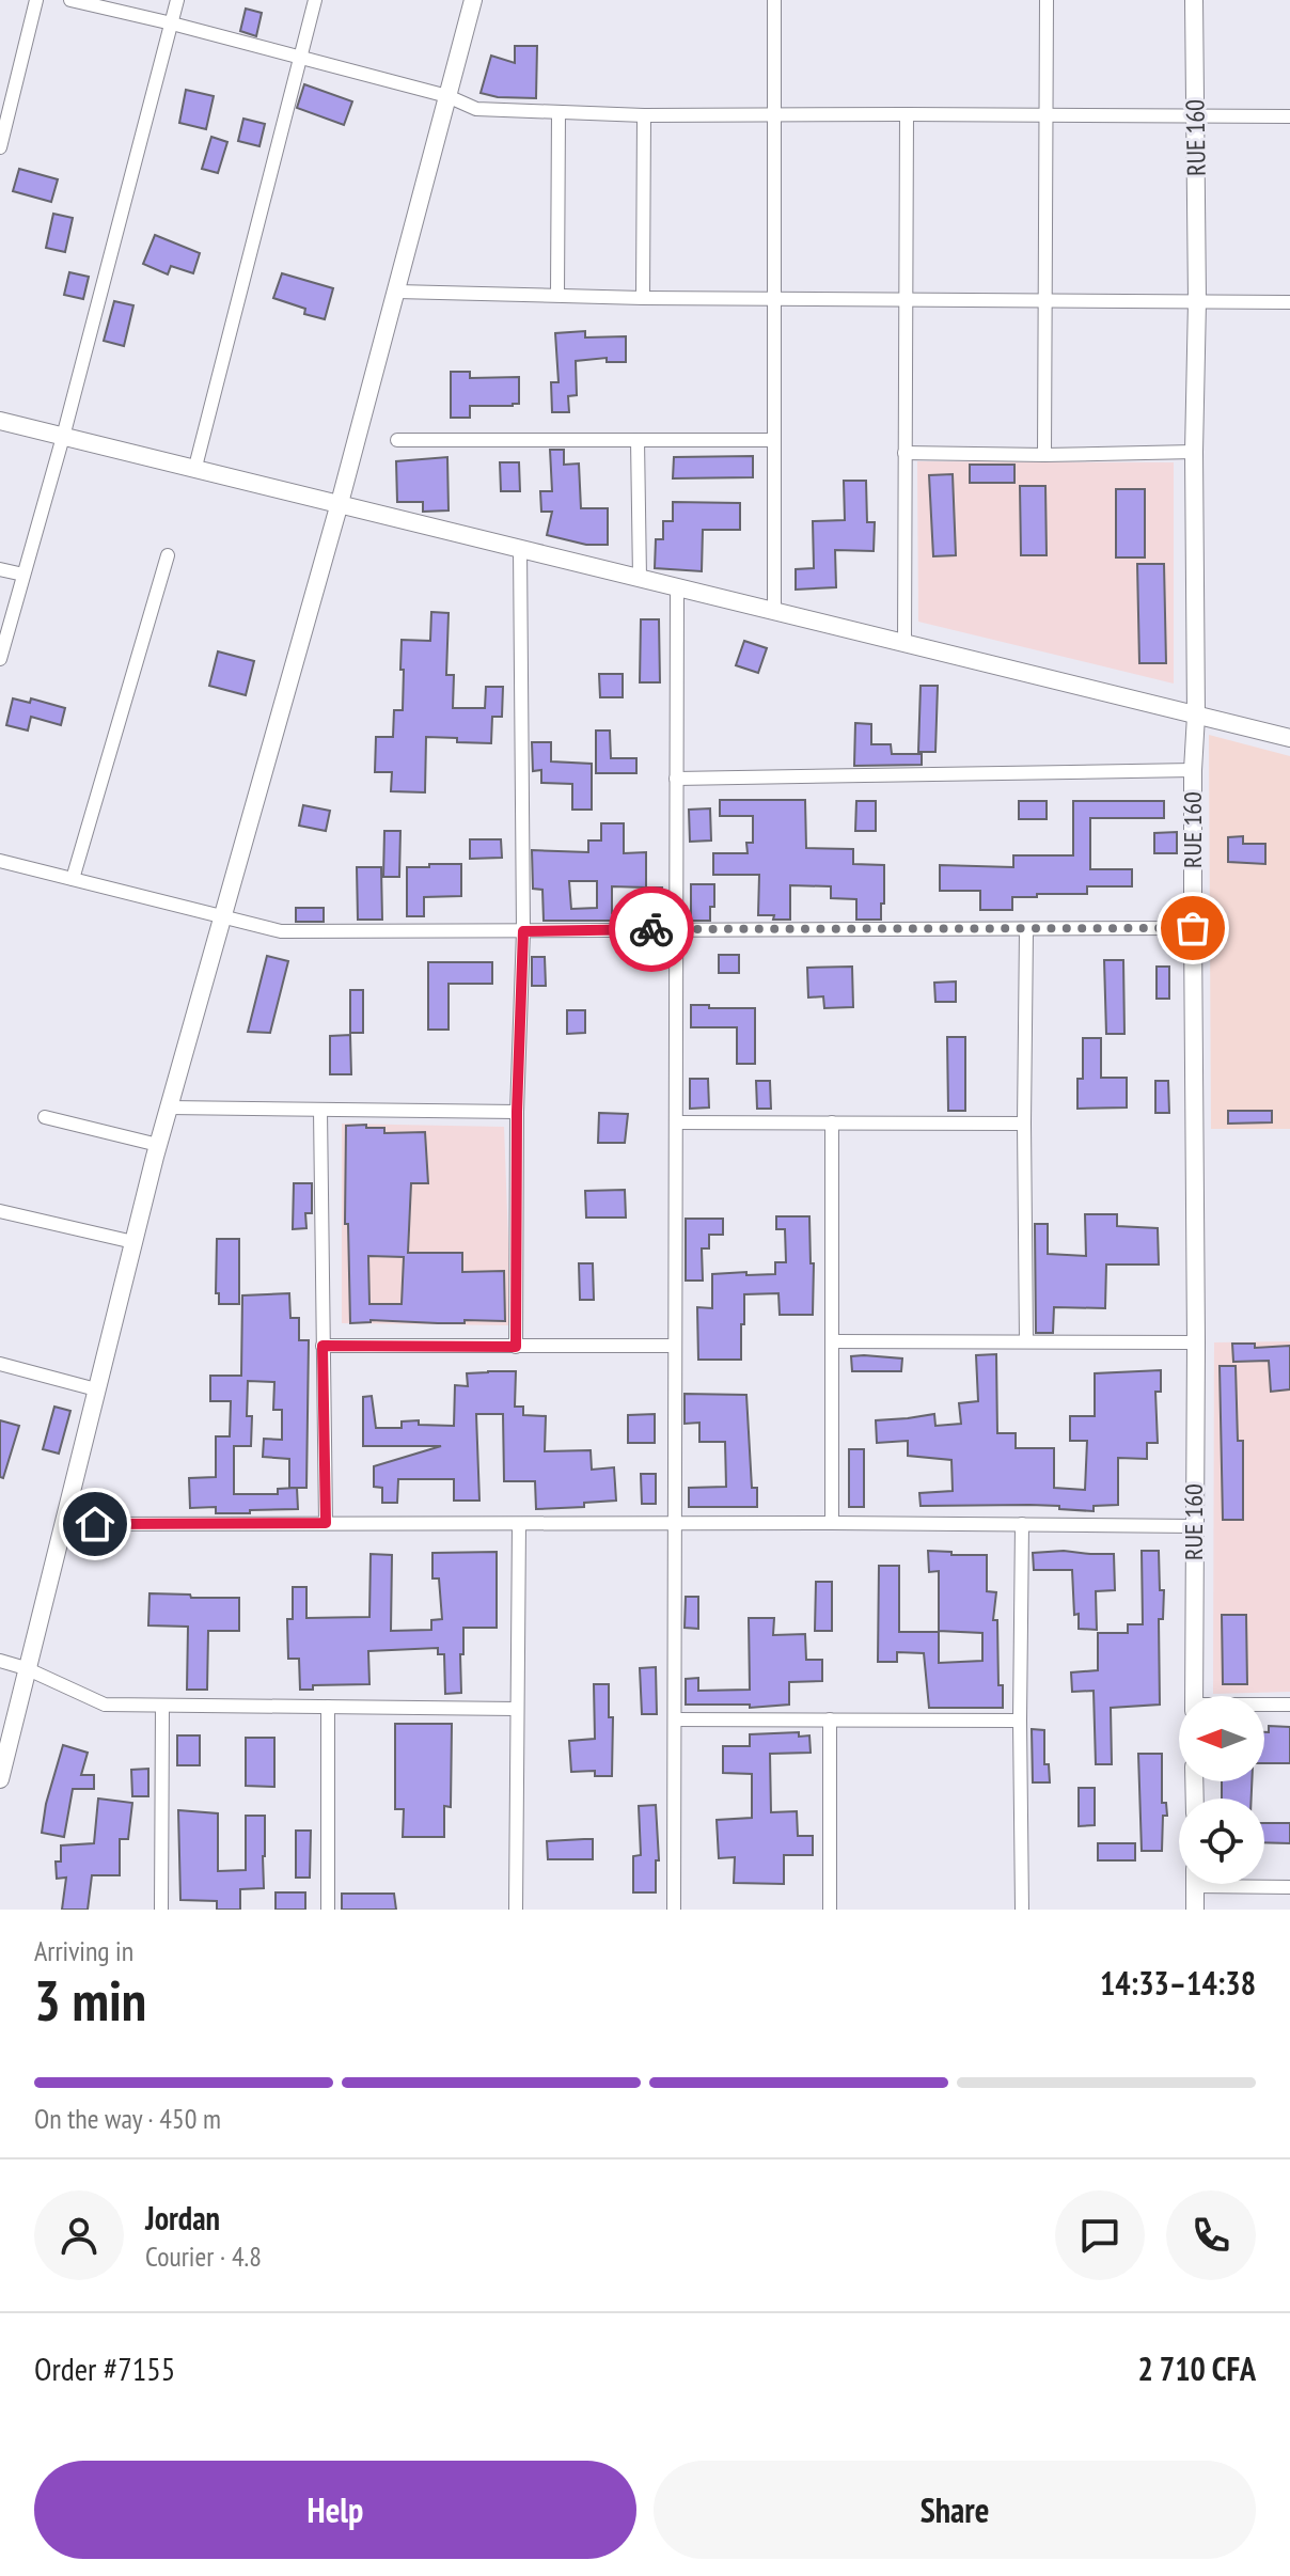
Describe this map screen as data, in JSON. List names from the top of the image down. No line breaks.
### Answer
{"streets":{"street":["RUE 160"]},"north":"left","page":{"heading":["3 min","Arriving in","14:33–14:38"],"panel":["Jordan","Courier · 4.8","Order #7155","2 710 CFA"],"bar":"On the way · 450 m","buttons":["Help","Share"]}}
